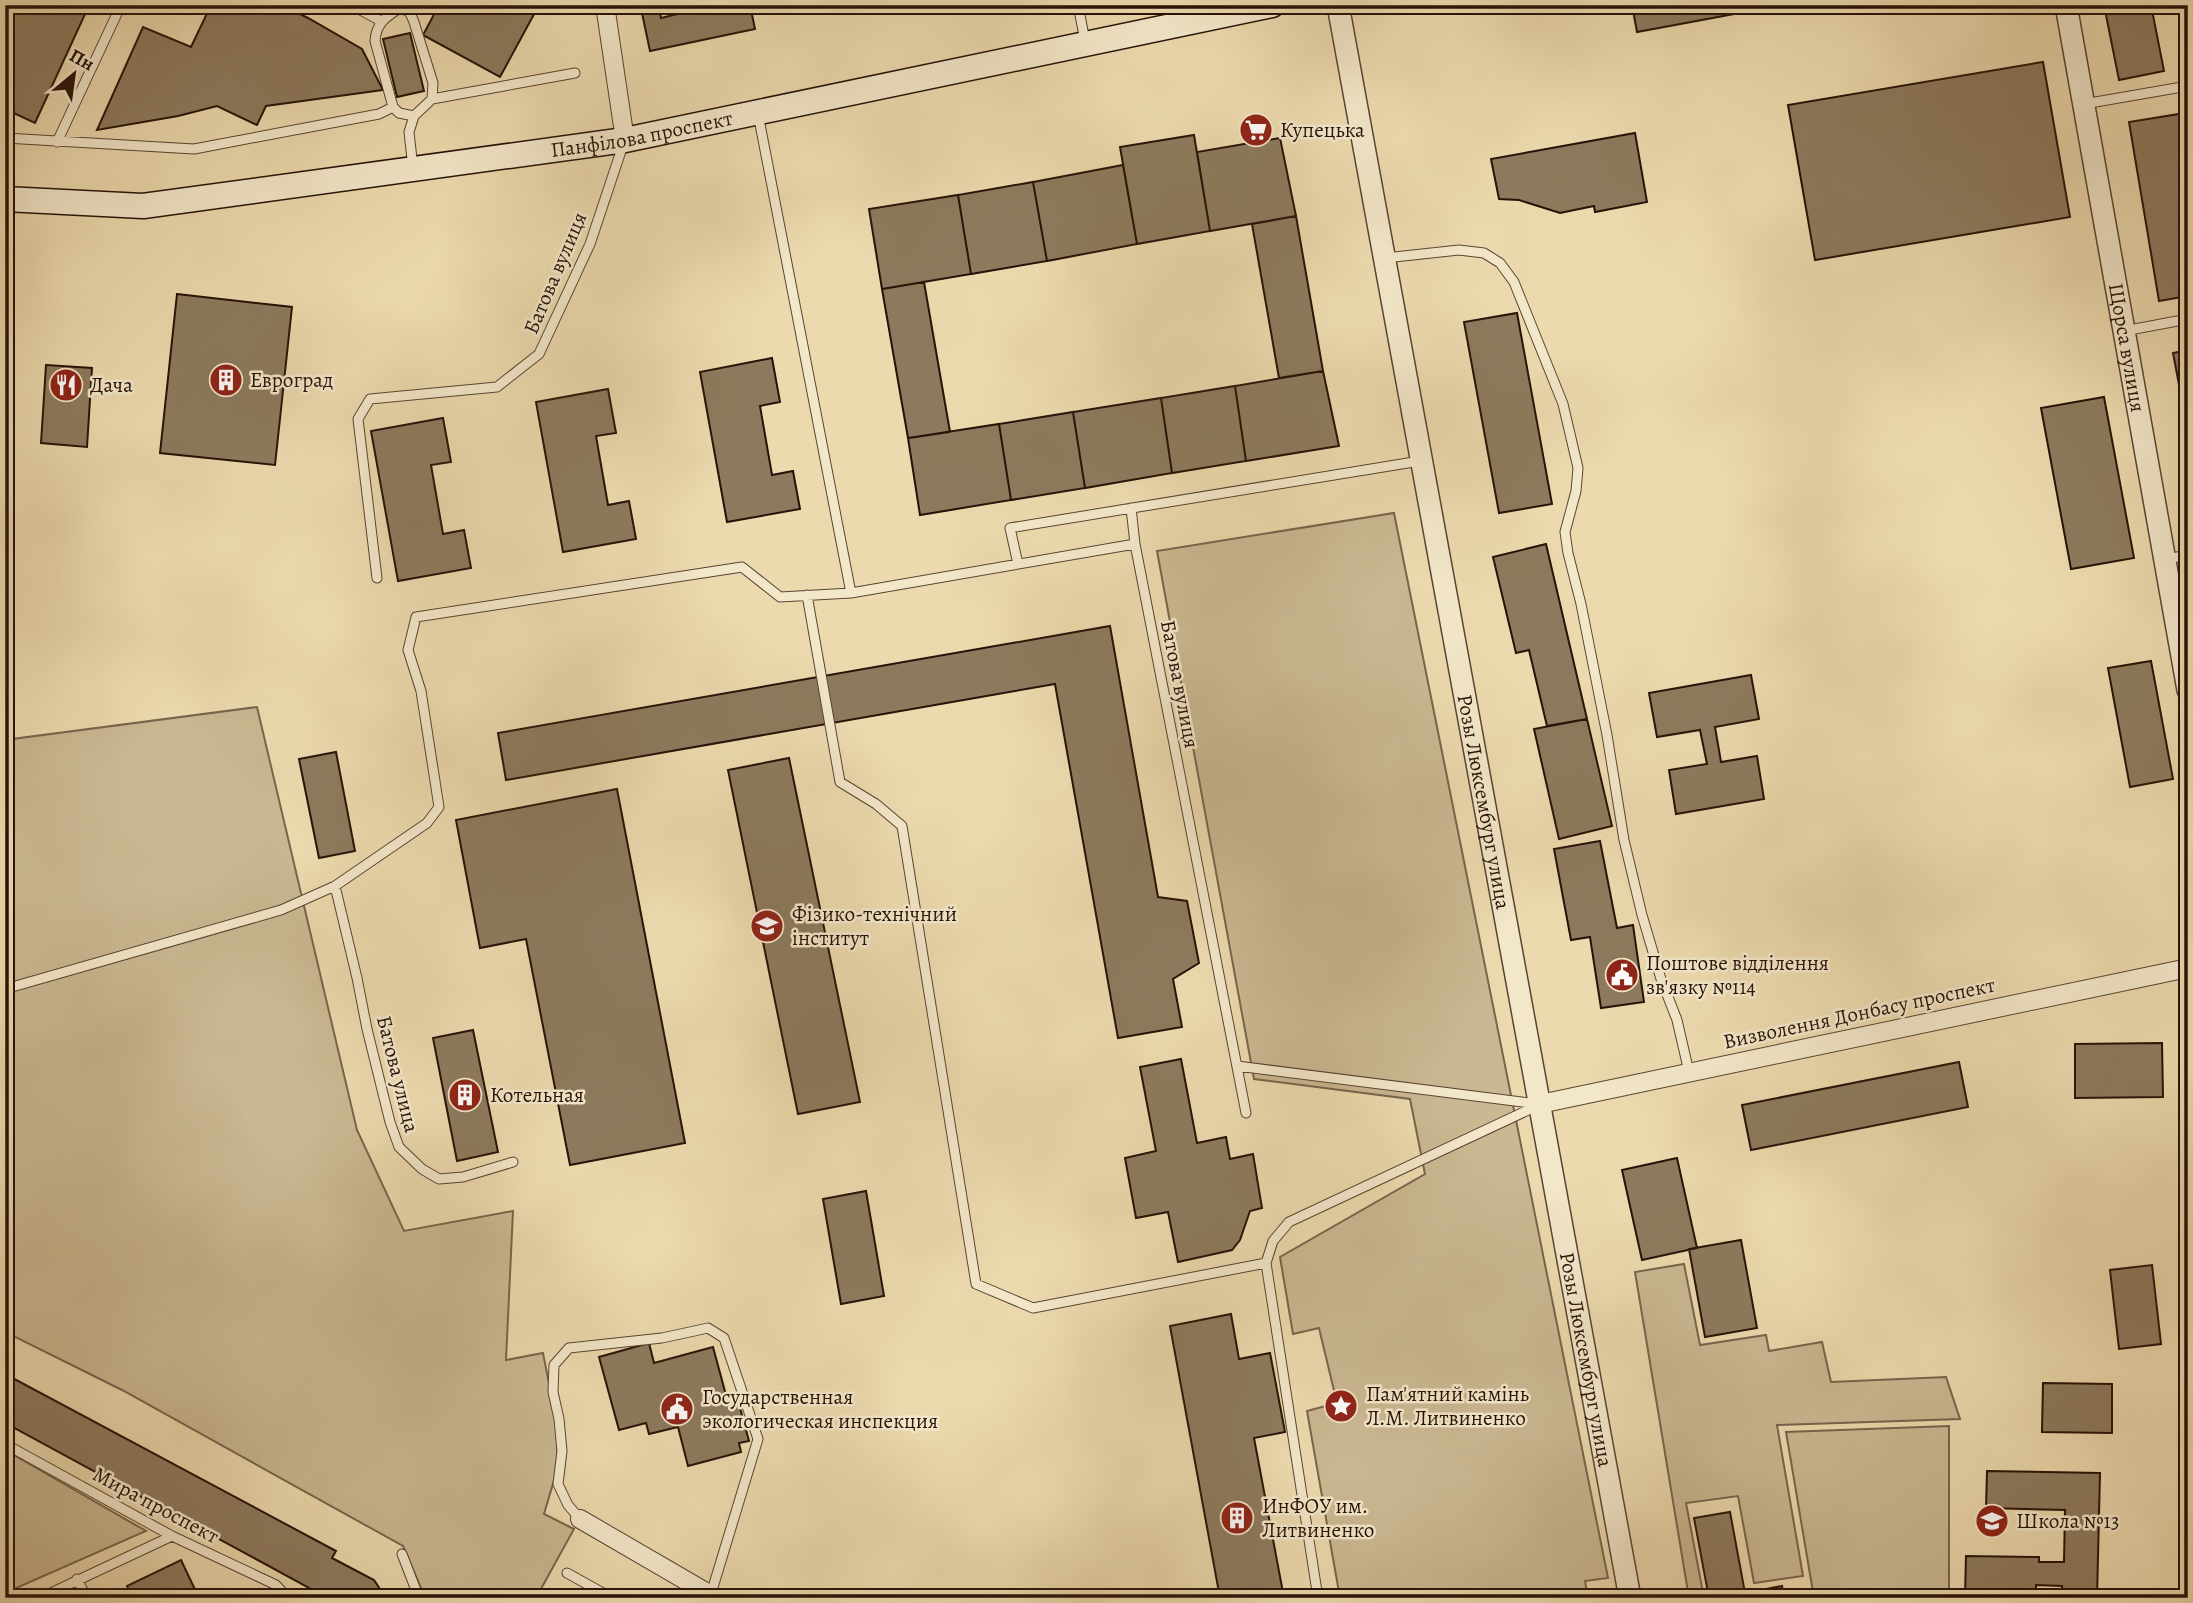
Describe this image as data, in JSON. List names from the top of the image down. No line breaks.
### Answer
{"streets":{"main road":["Панфілова проспект"],"street":["Щорса вулиця","Розы Люксембург улица","Визволення Донбасу проспект"],"lane":["Батова вулиця","Батова улица","Мира проспект"]},"crossings":[["Панфілова проспект","Батова вулиця"],["Розы Люксембург улица","Визволення Донбасу проспект"]],"places":{"supermarket":["Купецька"],"building":["Евроград","Котельная","ИнФОУ им. Литвиненко"],"restaurant":["Дача"],"school or university":["Фізико-технічний інститут","Школа №13"],"public building":["Поштове відділення зв'язку №114","Государственная экологическая инспекция"],"place":["Пам'ятний камінь Л.М. Литвиненко"]},"north":"top right"}
